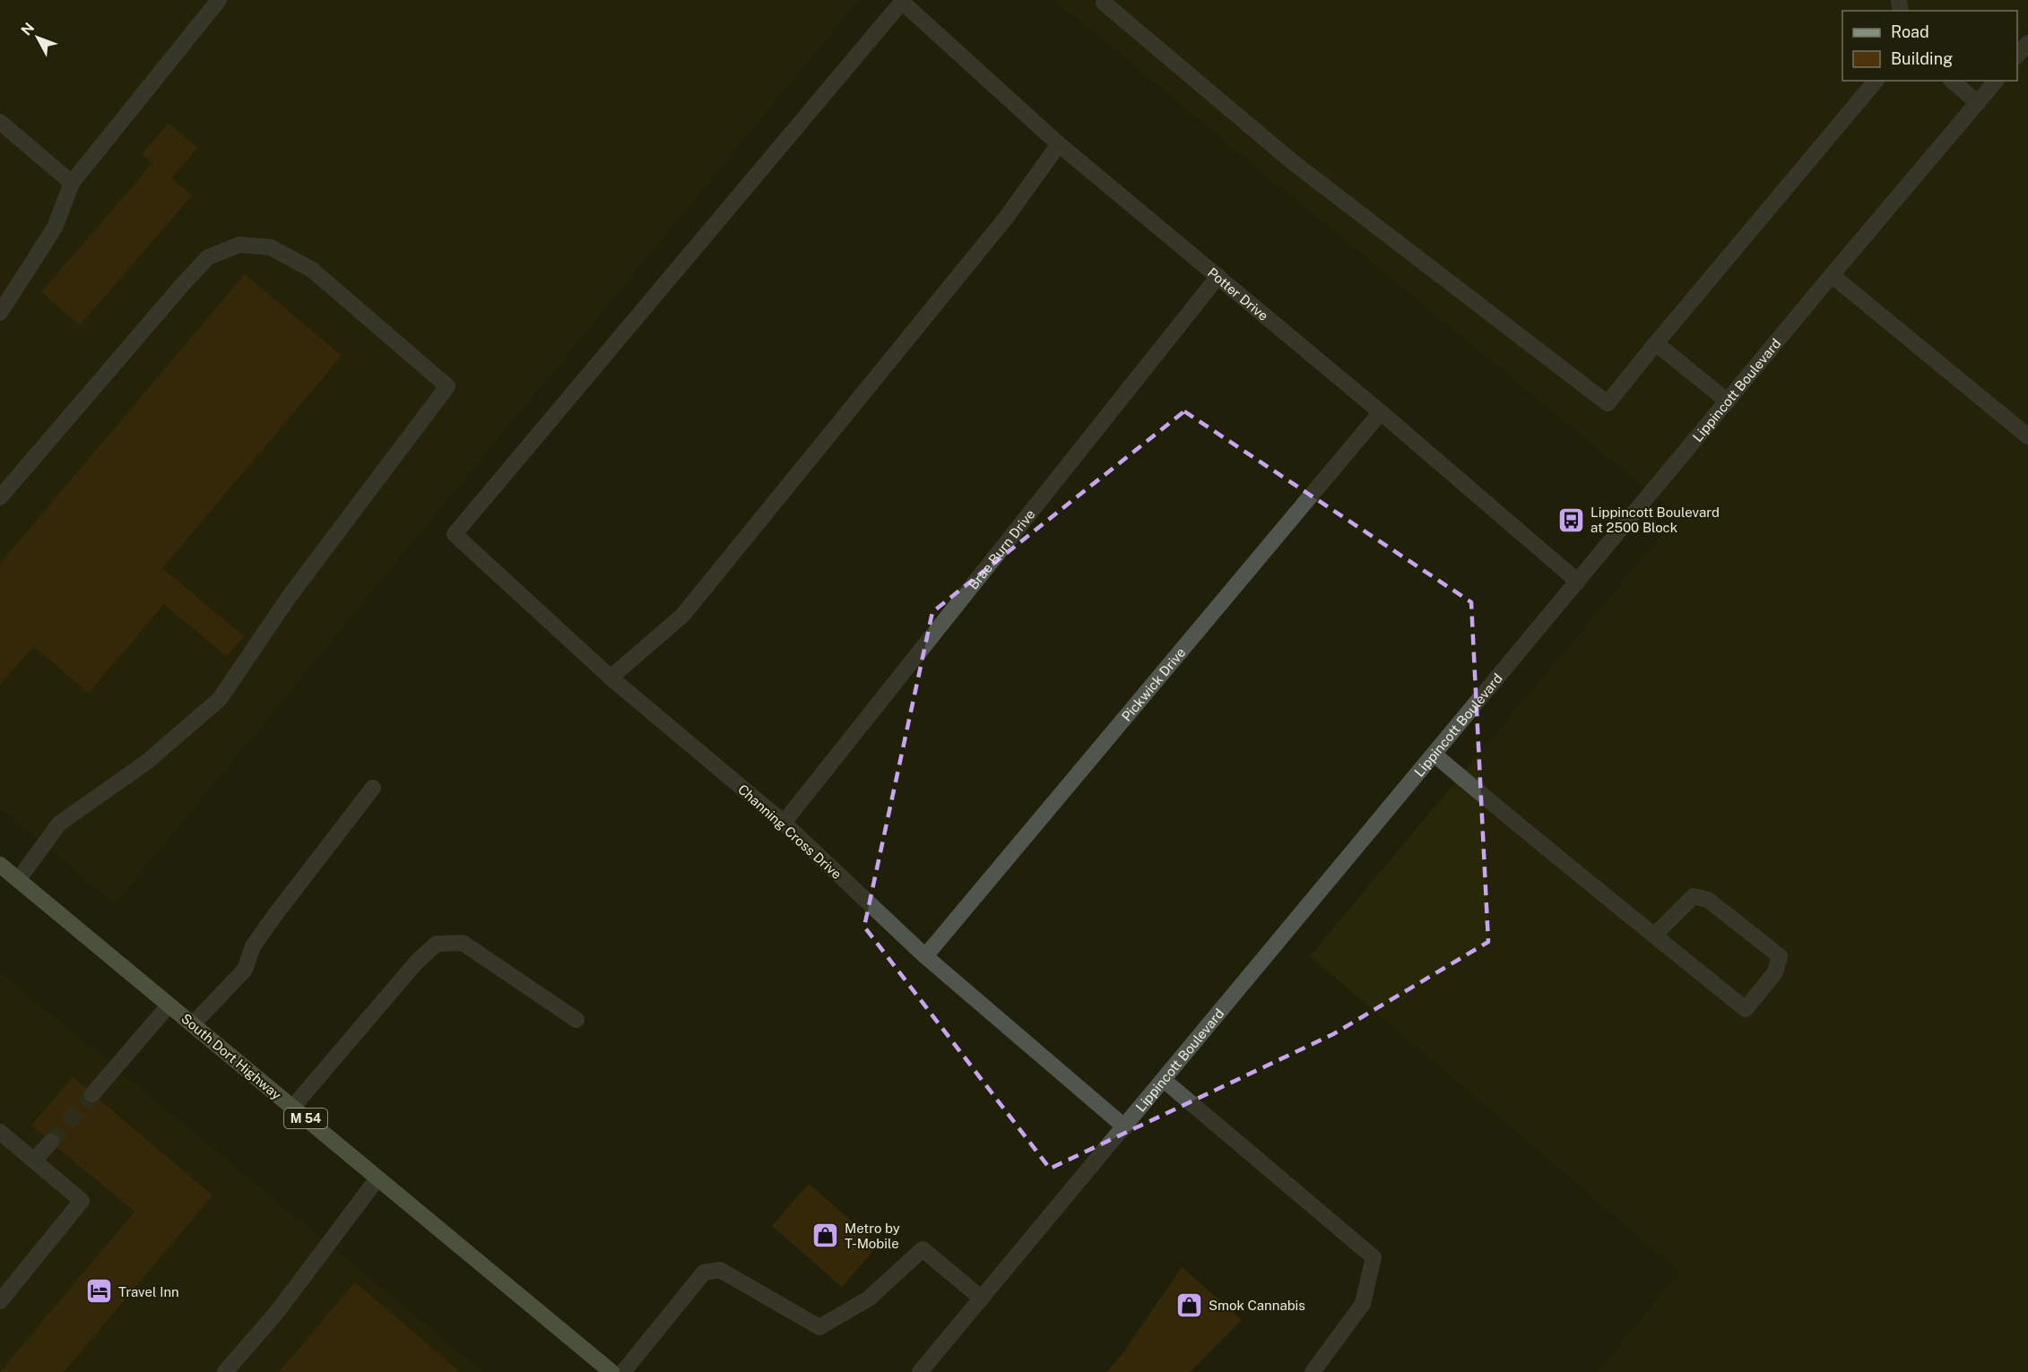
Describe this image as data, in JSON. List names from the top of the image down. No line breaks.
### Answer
{"streets":{"main road":["South Dort Highway","M 54"],"street":["Potter Drive","Lippincott Boulevard","Brae Burn Drive","Pickwick Drive","Channing Cross Drive"]},"crossings":[["Potter Drive","Lippincott Boulevard"],["Potter Drive","Brae Burn Drive"],["Potter Drive","Pickwick Drive"],["Potter Drive","Channing Cross Drive"],["Lippincott Boulevard","Channing Cross Drive"],["Brae Burn Drive","Channing Cross Drive"],["Pickwick Drive","Channing Cross Drive"]],"places":{"bus stop":["Lippincott Boulevard at 2500 Block"],"shop":["Metro by T-Mobile","Smok Cannabis"],"hotel":["Travel Inn"]},"legend":["Road","Building"],"north":"top left"}
